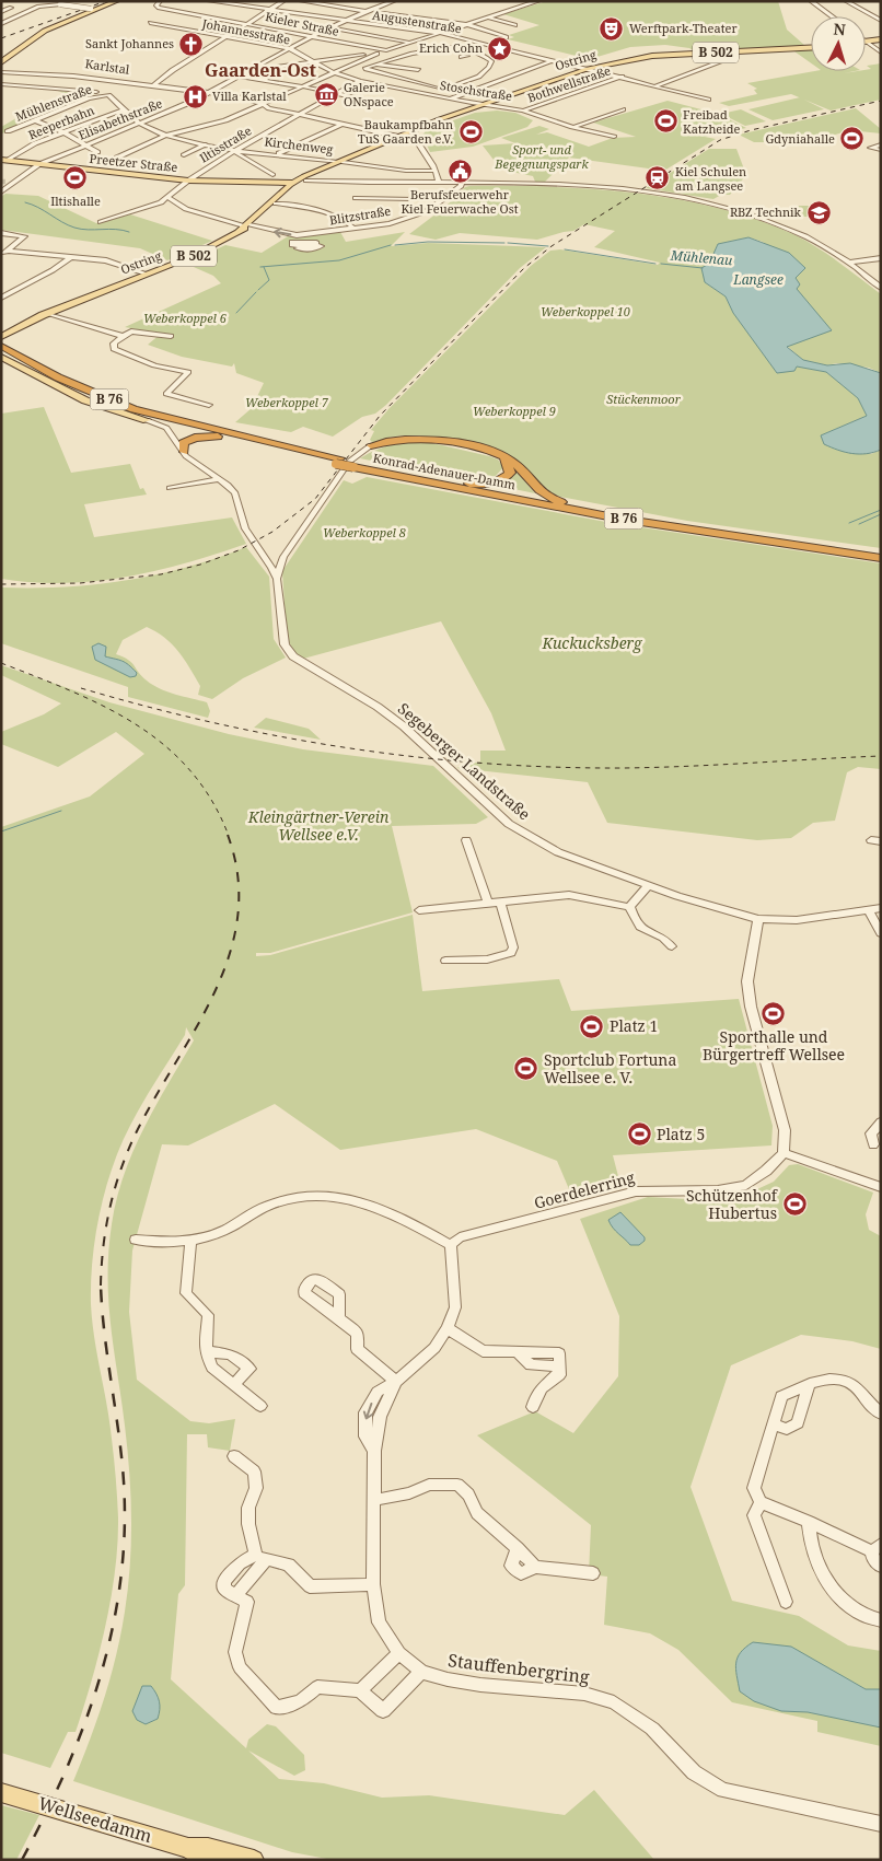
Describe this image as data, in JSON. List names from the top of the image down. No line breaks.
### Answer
{"streets":{"highway":["B 76","Konrad-Adenauer-Damm"],"main road":["B 502","Ostring","Preetzer Straße","Wellseedamm"],"street":["Augustenstraße","Kieler Straße","Johannesstraße","Karlstal","Bothwellstraße","Stoschstraße","Mühlenstraße","Elisabethstraße","Reeperbahn","Iltisstraße","Kirchenweg","Blitzstraße","Segeberger Landstraße","Goerdelerring","Stauffenbergring"]},"crossings":[["Augustenstraße","Ostring"],["Augustenstraße","Bothwellstraße"],["Johannesstraße","Stoschstraße"],["Johannesstraße","Elisabethstraße"],["Ostring","Karlstal"],["Ostring","Stoschstraße"],["Ostring","Kirchenweg"],["Ostring","Preetzer Straße"],["Ostring","Blitzstraße"],["Ostring","B 76"],["Karlstal","Elisabethstraße"],["Karlstal","Iltisstraße"],["Karlstal","Kirchenweg"],["Karlstal","Preetzer Straße"],["Bothwellstraße","Stoschstraße"],["Stoschstraße","Iltisstraße"],["Mühlenstraße","Kirchenweg"],["Elisabethstraße","Kirchenweg"],["Elisabethstraße","Preetzer Straße"],["Reeperbahn","Kirchenweg"],["Reeperbahn","Preetzer Straße"],["Iltisstraße","Kirchenweg"],["Iltisstraße","Preetzer Straße"],["Iltisstraße","Blitzstraße"],["Preetzer Straße","Blitzstraße"],["B 76","Konrad-Adenauer-Damm"],["B 76","Segeberger Landstraße"],["Goerdelerring","Stauffenbergring"]],"districts":["Gaarden-Ost"],"water":["Mühlenau","Langsee"],"parks":["Sport- und Begegnungspark","Weberkoppel 10","Weberkoppel 6","Stückenmoor","Weberkoppel 7","Weberkoppel 9","Weberkoppel 8","Kuckucksberg","Kleingärtner-Verein Wellsee e.V."],"places":{"theatre":["Werftpark-Theater"],"church":["Sankt Johannes"],"place":["Erich Cohn"],"museum":["Galerie ONspace"],"hospital":["Villa Karlstal"],"sports":["Freibad Katzheide","Baukampfbahn TuS Gaarden e.V.","Gdyniahalle","Iltishalle","Sporthalle und Bürgertreff Wellsee","Platz 1","Sportclub Fortuna Wellsee e. V.","Platz 5","Schützenhof Hubertus"],"public building":["Berufsfeuerwehr Kiel Feuerwache Ost"],"station":["Kiel Schulen am Langsee"],"school or university":["RBZ Technik"]},"north":"top"}
